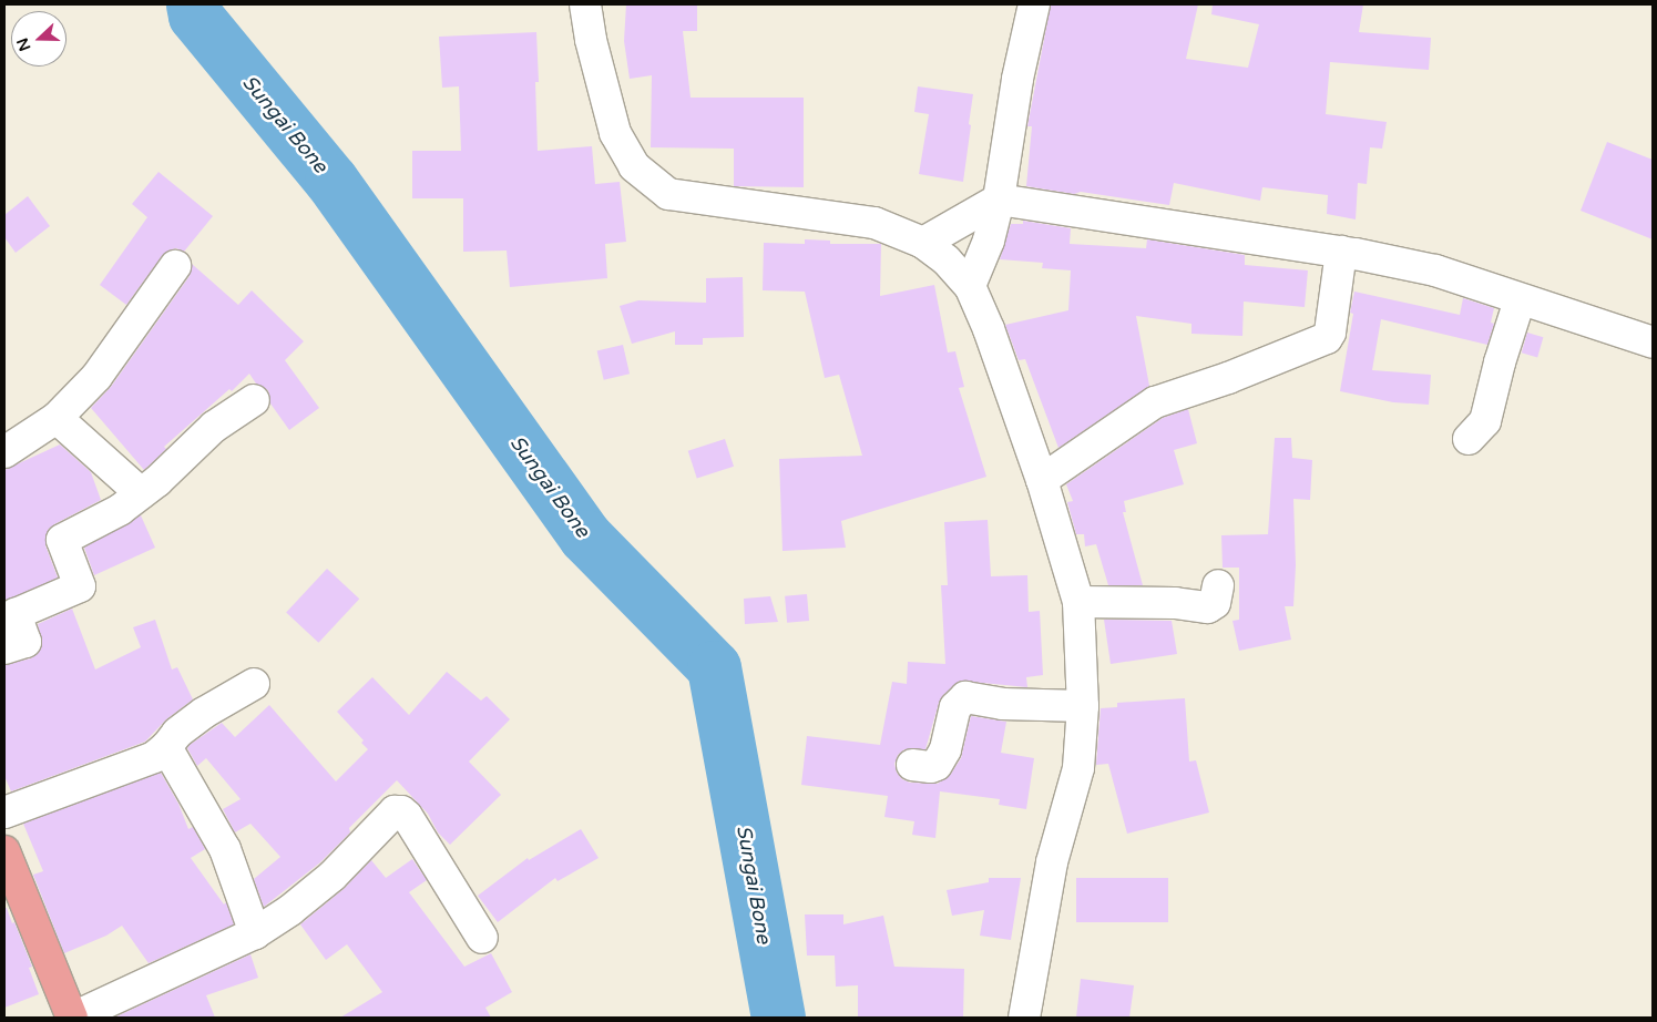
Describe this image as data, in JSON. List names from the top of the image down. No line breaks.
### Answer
{"water":["Sungai Bone"],"north":"left"}
